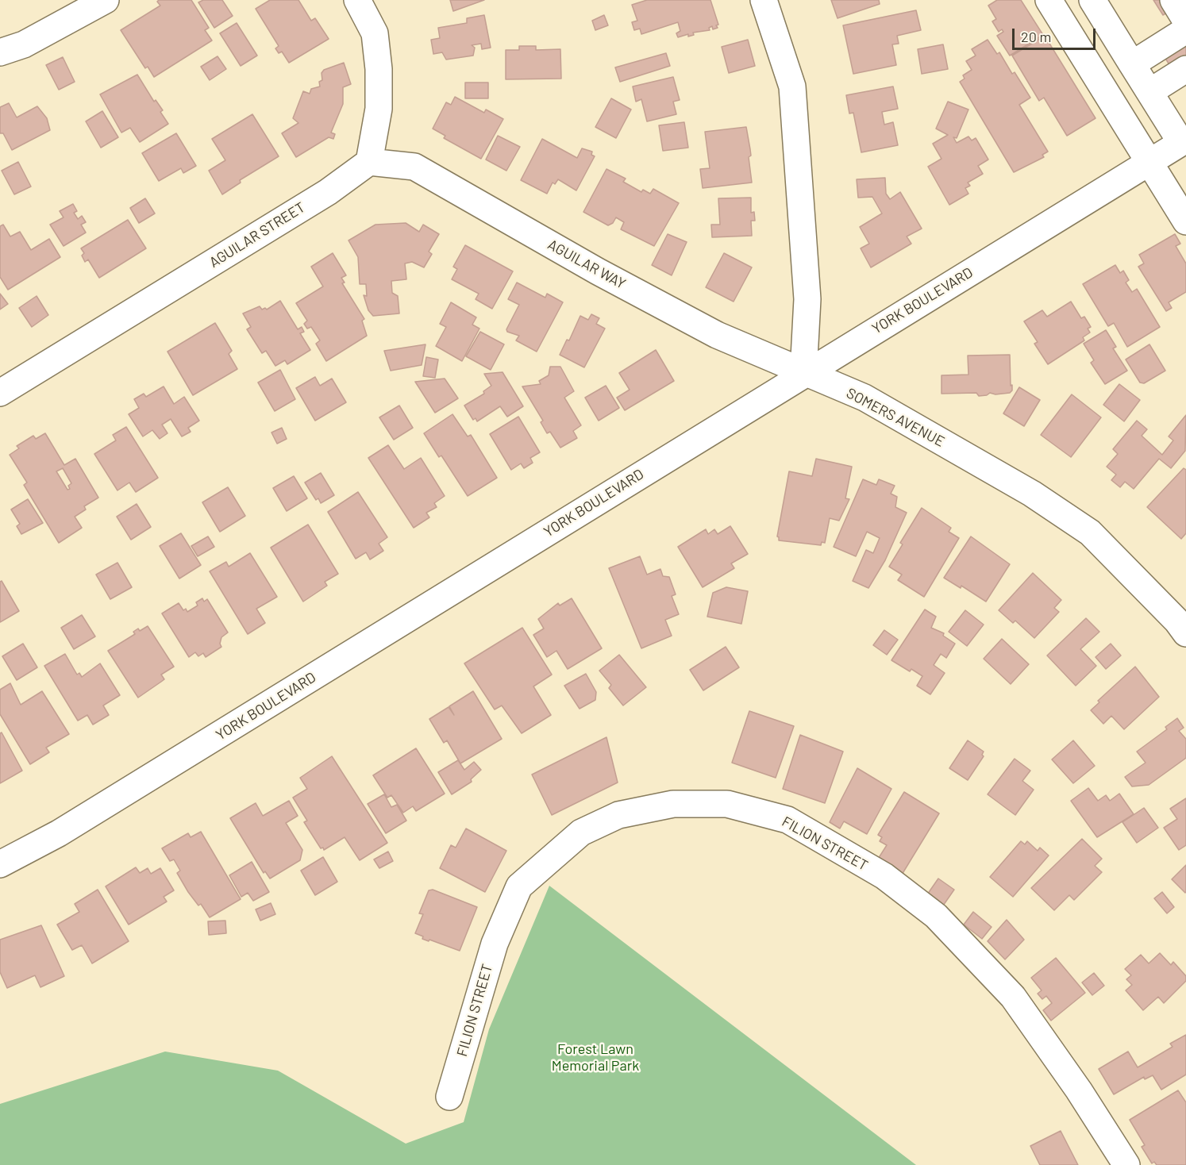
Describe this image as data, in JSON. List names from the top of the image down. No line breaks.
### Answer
{"streets":{"street":["AGUILAR STREET","AGUILAR WAY","YORK BOULEVARD","SOMERS AVENUE","FILION STREET"]},"crossings":[["AGUILAR STREET","AGUILAR WAY"],["AGUILAR WAY","YORK BOULEVARD"],["AGUILAR WAY","SOMERS AVENUE"],["YORK BOULEVARD","SOMERS AVENUE"]],"parks":["Forest Lawn Memorial Park"],"scale_bar":"20 m"}
